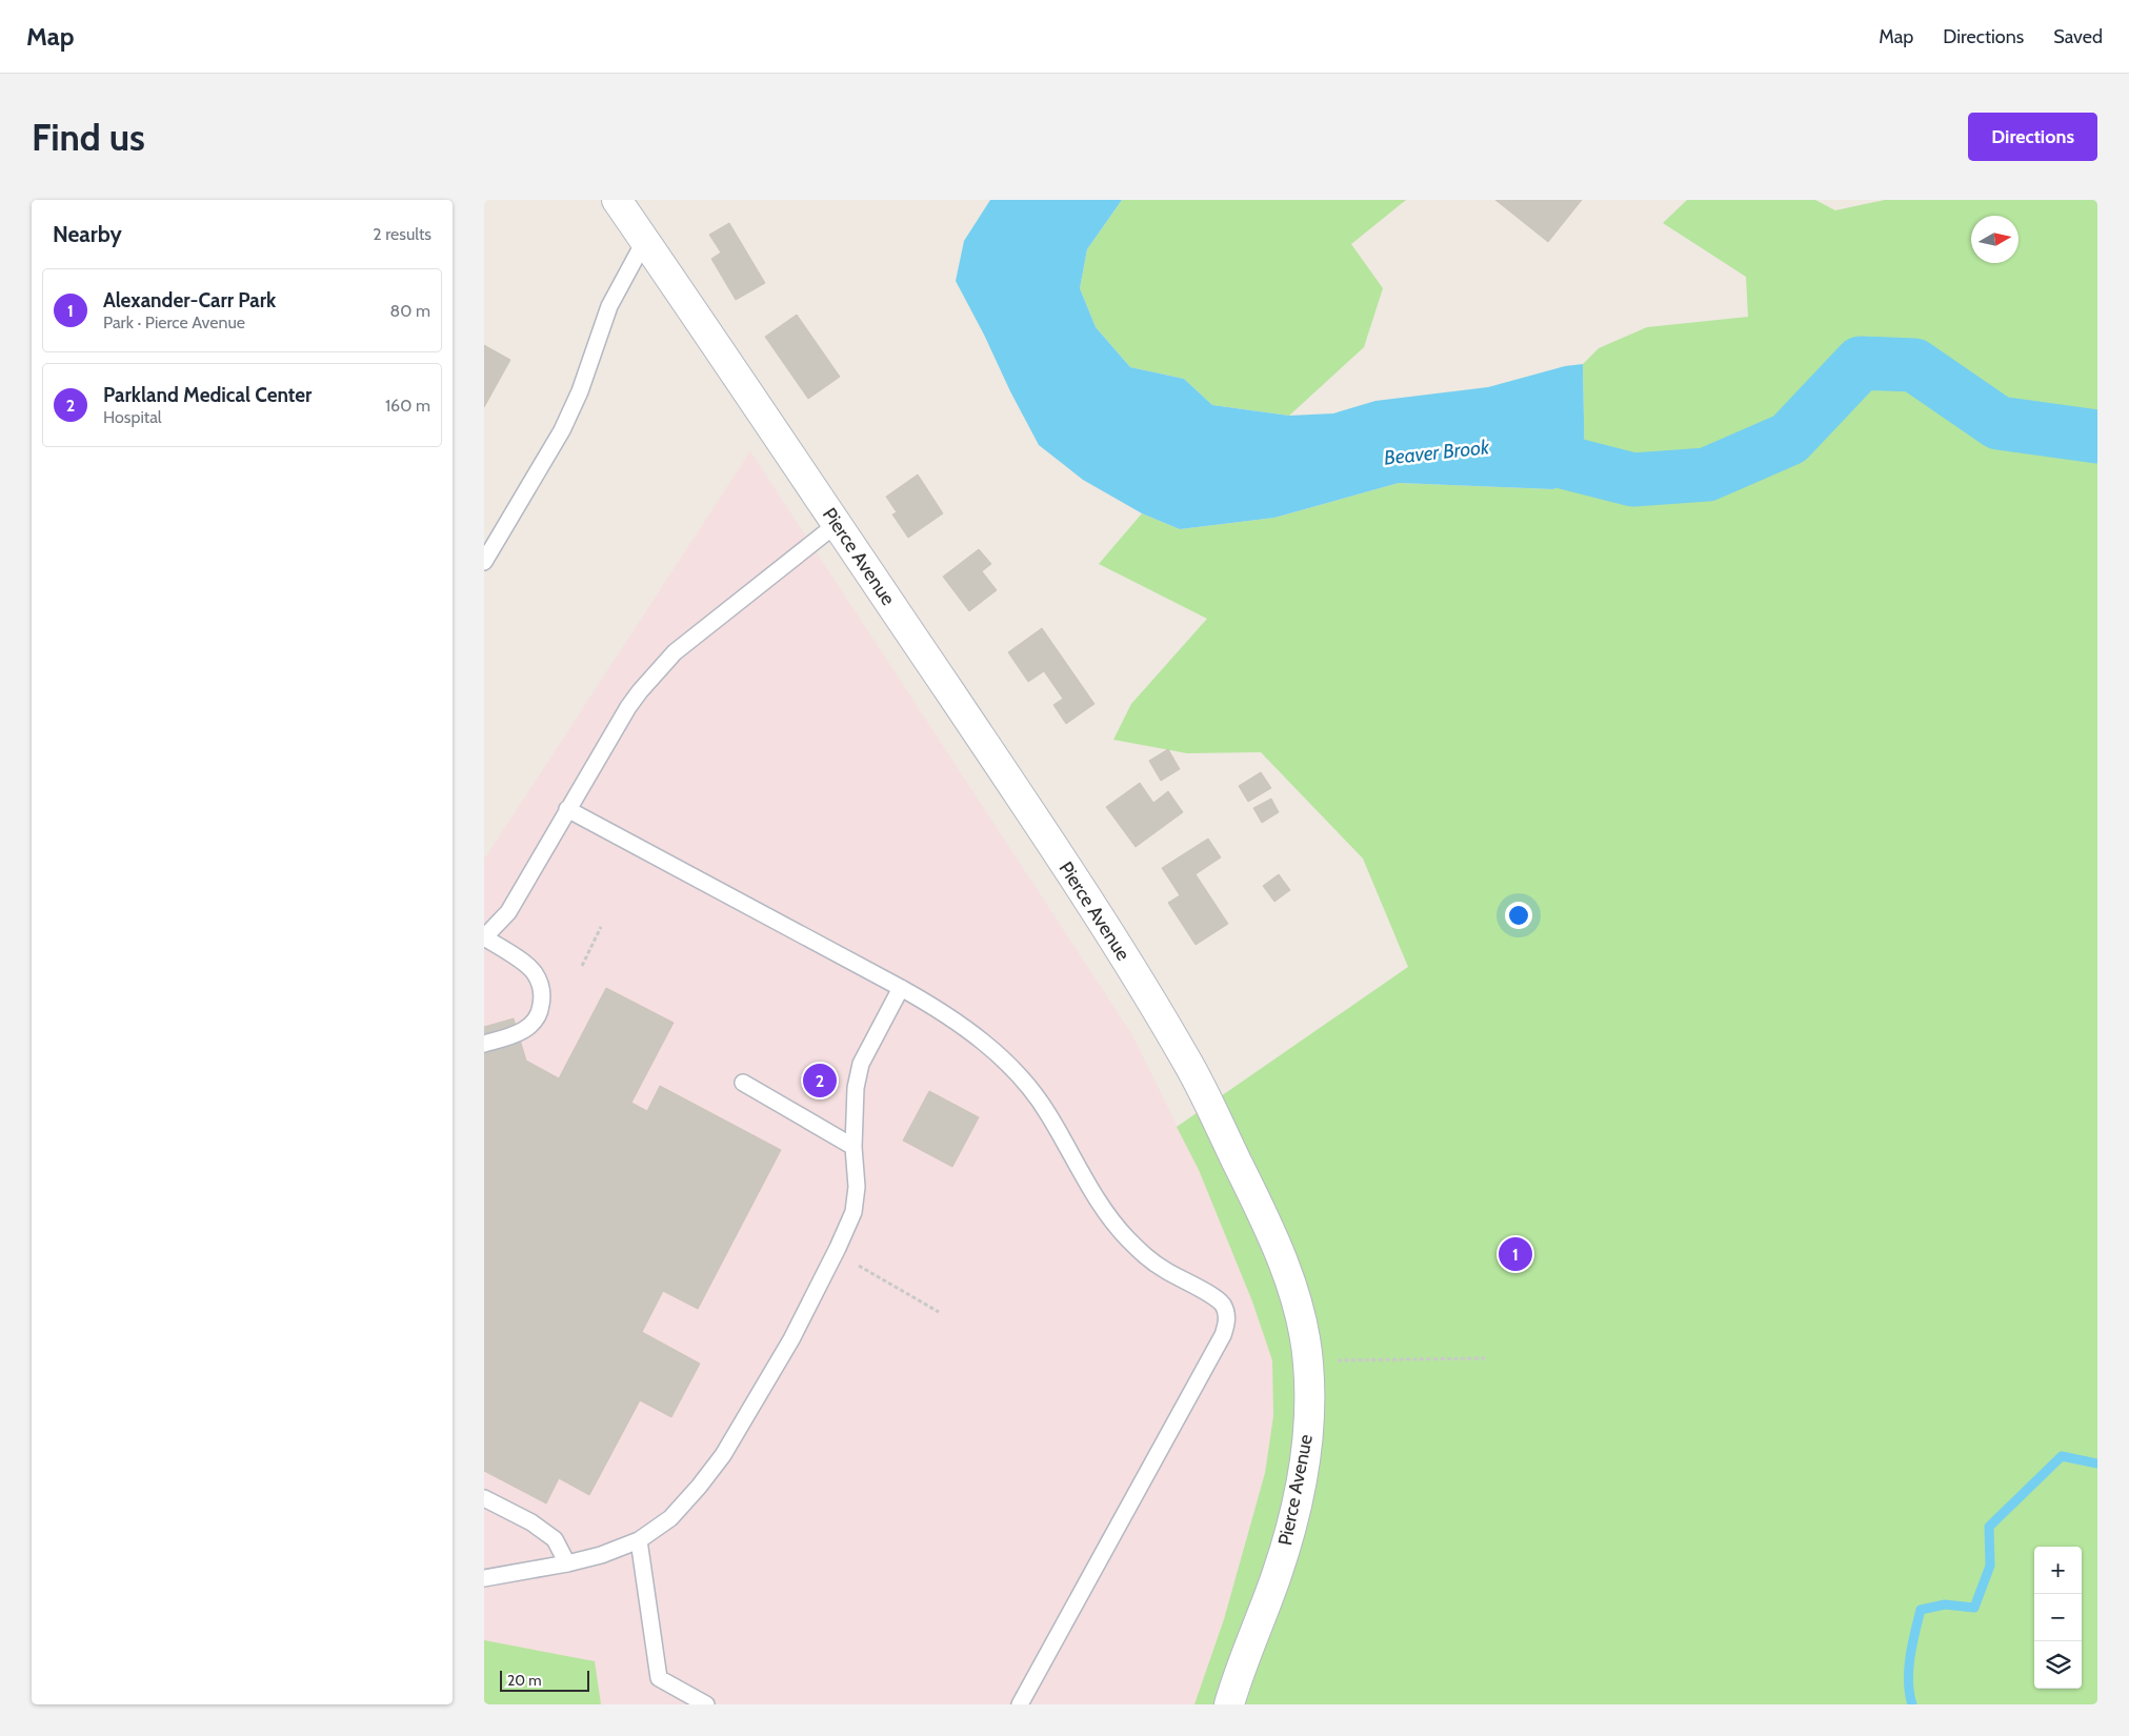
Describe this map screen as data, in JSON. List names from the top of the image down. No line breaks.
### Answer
{"streets":{"street":["Pierce Avenue"]},"water":["Beaver Brook"],"scale_bar":"20 m","north":"right","page":{"header":"Map","nav":["Map","Directions","Saved"],"buttons":"Directions","title":"Find us","heading":["Nearby","2 results"],"list":[{"mark":"1","name":"Alexander-Carr Park","note":"Park · Pierce Avenue","value":"80 m"},{"mark":"2","name":"Parkland Medical Center","note":"Hospital","value":"160 m"}],"pins":["2","1"],"map_buttons":["+","−"],"scale":"20 m"}}
